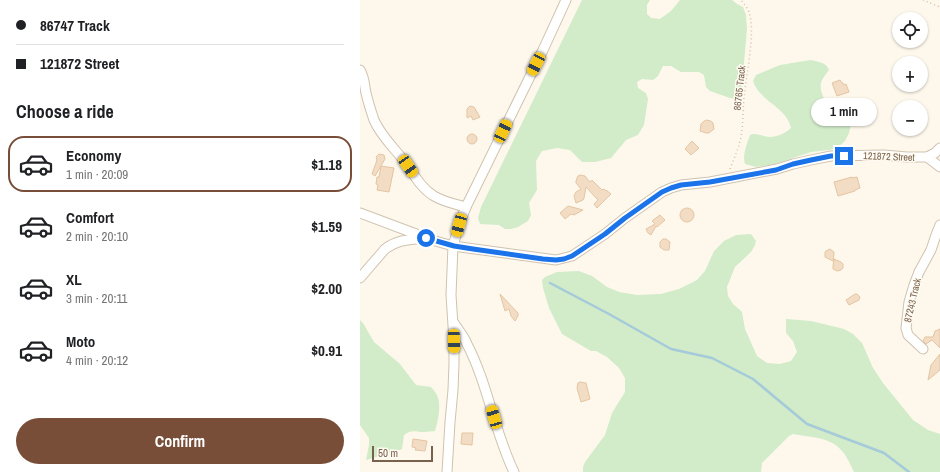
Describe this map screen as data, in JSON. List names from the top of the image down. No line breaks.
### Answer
{"streets":{"street":["121872 Street","87243 Track"],"path":["86765 Track"]},"crossings":[["86765 Track","121872 Street"]],"scale_bar":"50 m","page":{"banner":["86747 Track","121872 Street"],"map_buttons":["+","−"],"heading":"Choose a ride","bubble":"1 min","list":[{"name":"Economy","note":"1 min · 20:09","value":"$1.18"},{"name":"Comfort","note":"2 min · 20:10","value":"$1.59"},{"name":"XL","note":"3 min · 20:11","value":"$2.00"},{"name":"Moto","note":"4 min · 20:12","value":"$0.91"}],"buttons":"Confirm","scale":"50 m"}}
